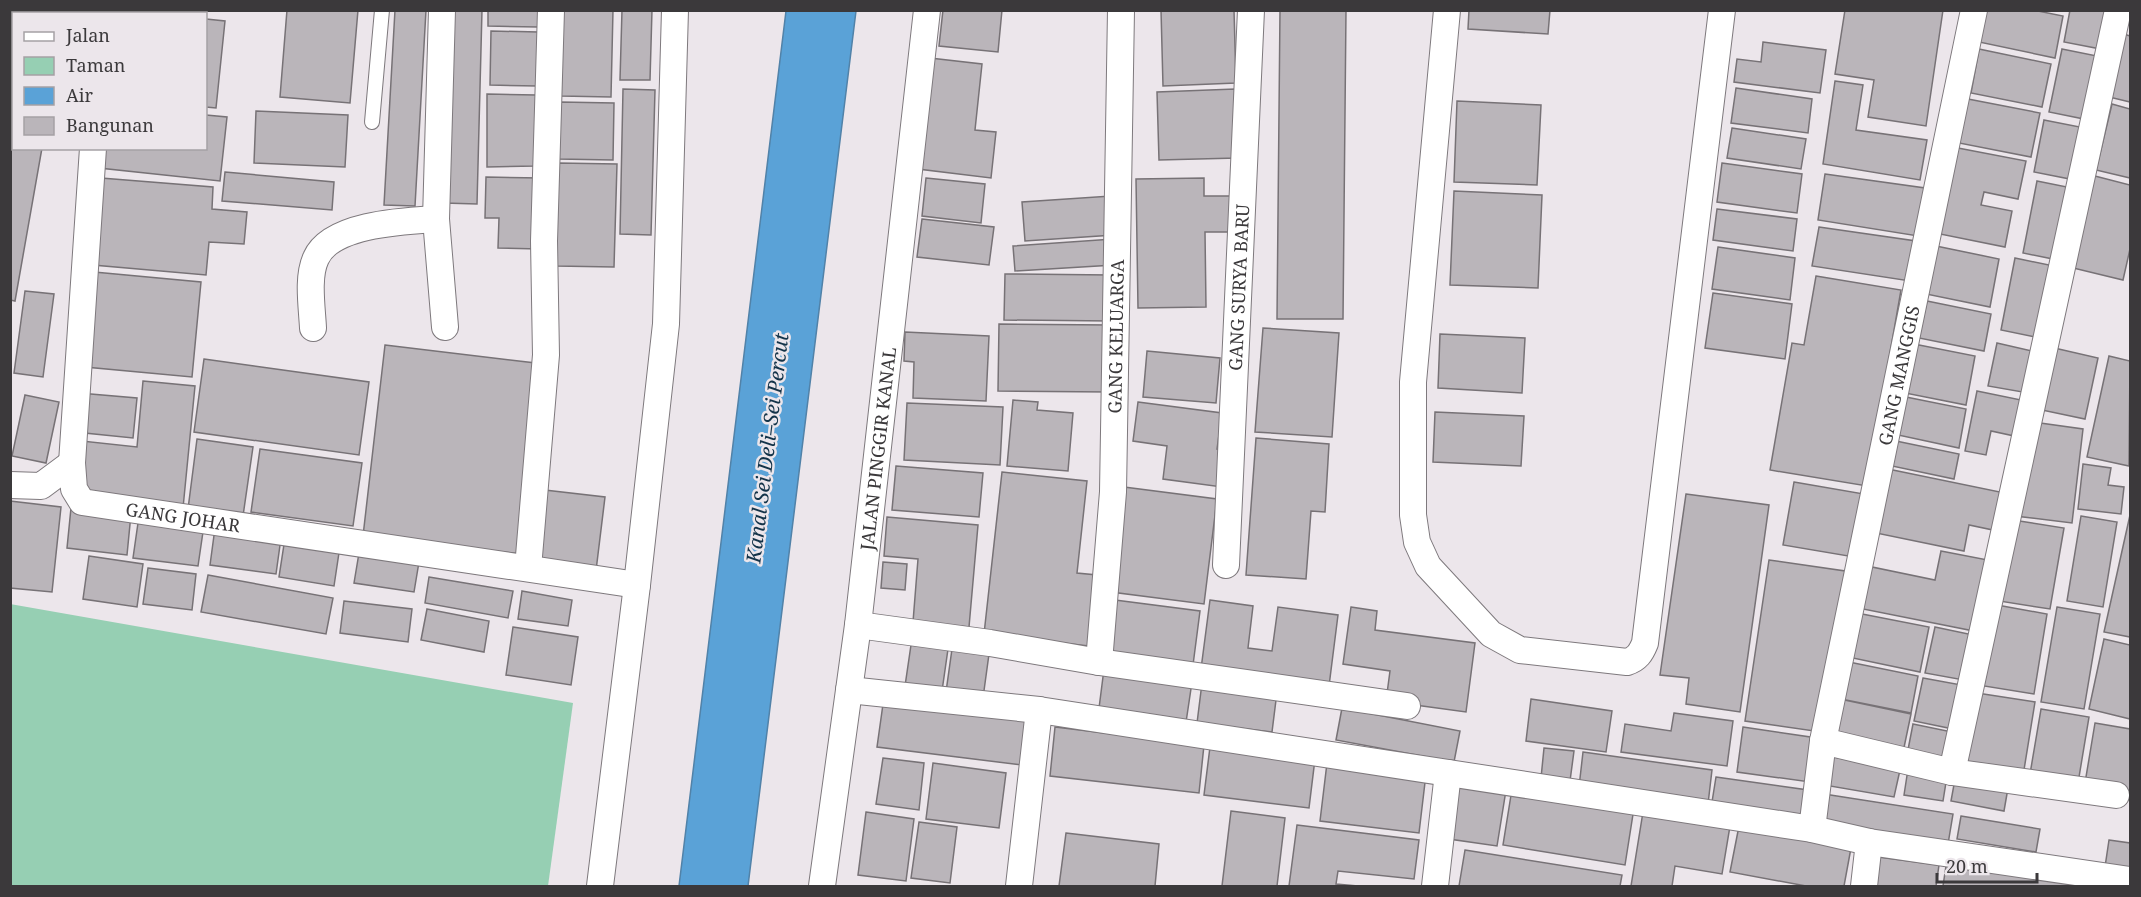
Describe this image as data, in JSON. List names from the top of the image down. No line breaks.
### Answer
{"streets":{"street":["GANG SURYA BARU","GANG KELUARGA","GANG MANGGIS","JALAN PINGGIR KANAL","GANG JOHAR"]},"water":["Kanal Sei Deli–Sei Percut"],"legend":["Jalan","Taman","Air","Bangunan"],"scale_bar":"20 m"}
